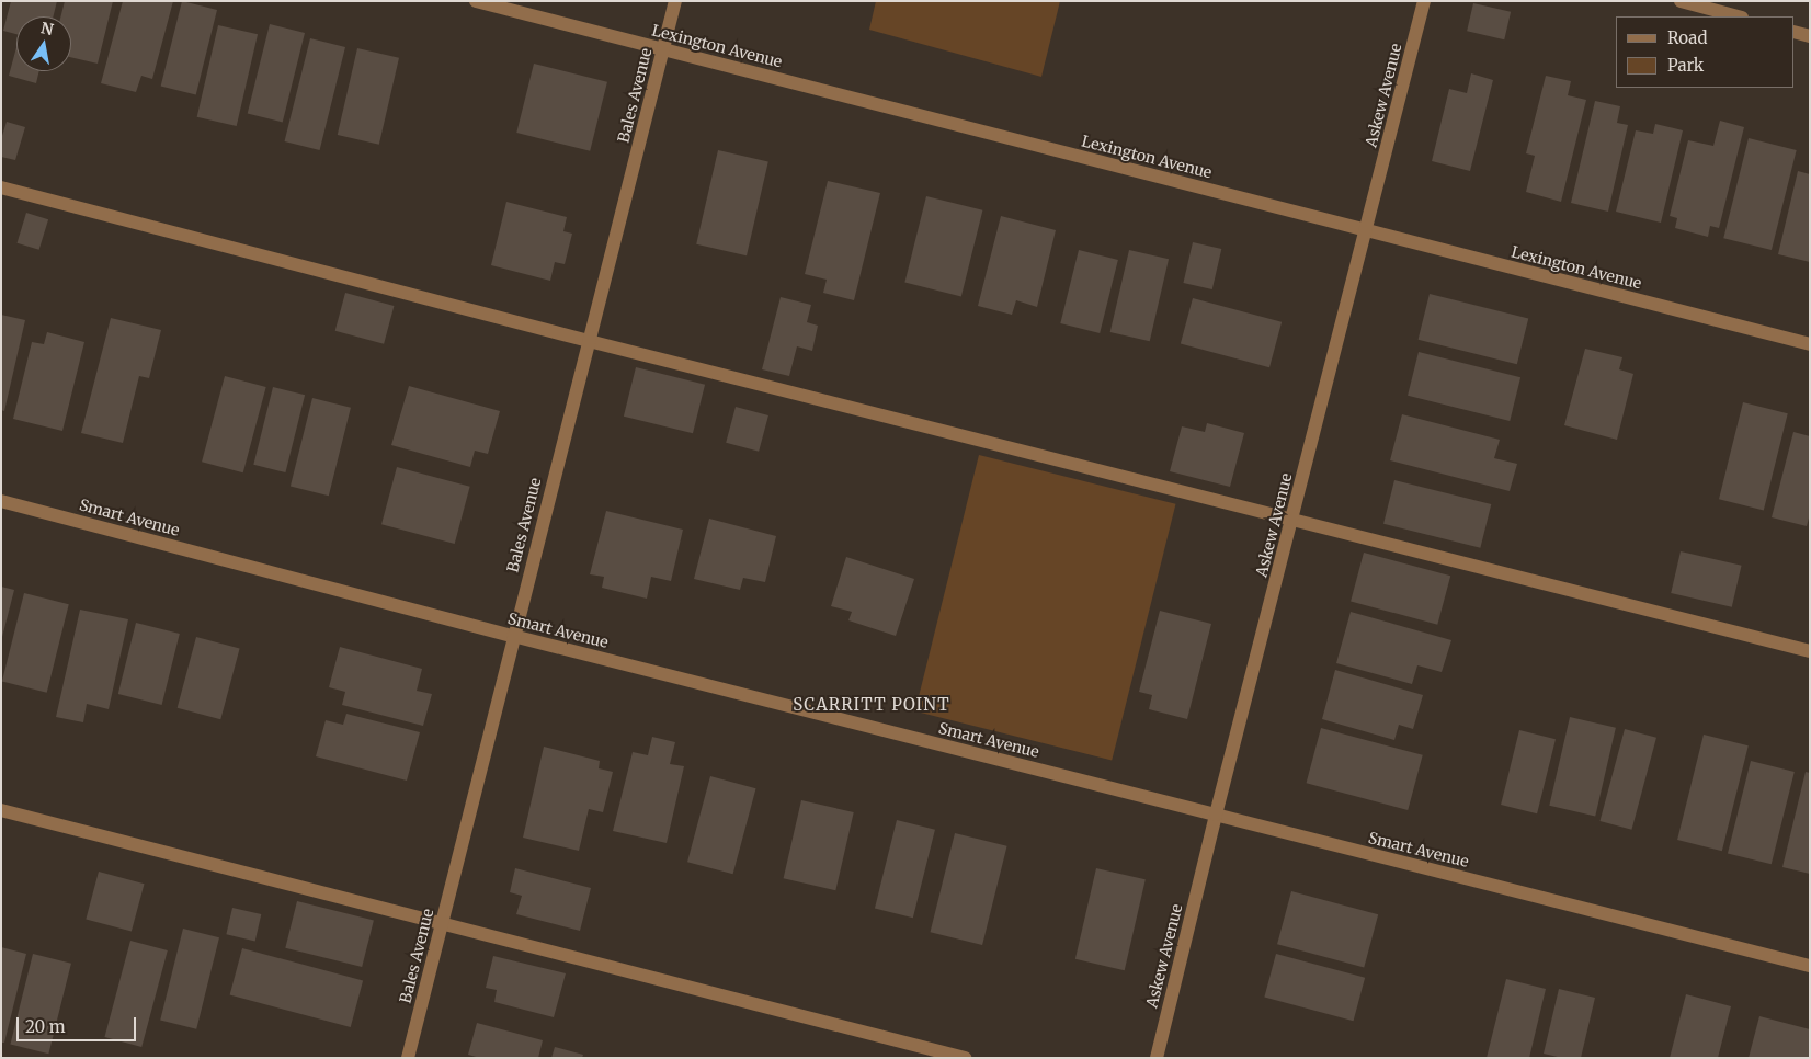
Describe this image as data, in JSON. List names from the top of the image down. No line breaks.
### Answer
{"streets":{"street":["Lexington Avenue","Bales Avenue","Askew Avenue","Smart Avenue"]},"crossings":[["Lexington Avenue","Bales Avenue"],["Lexington Avenue","Askew Avenue"],["Bales Avenue","Smart Avenue"],["Askew Avenue","Smart Avenue"]],"districts":["SCARRITT POINT"],"legend":["Road","Park"],"scale_bar":"20 m","north":"top"}
